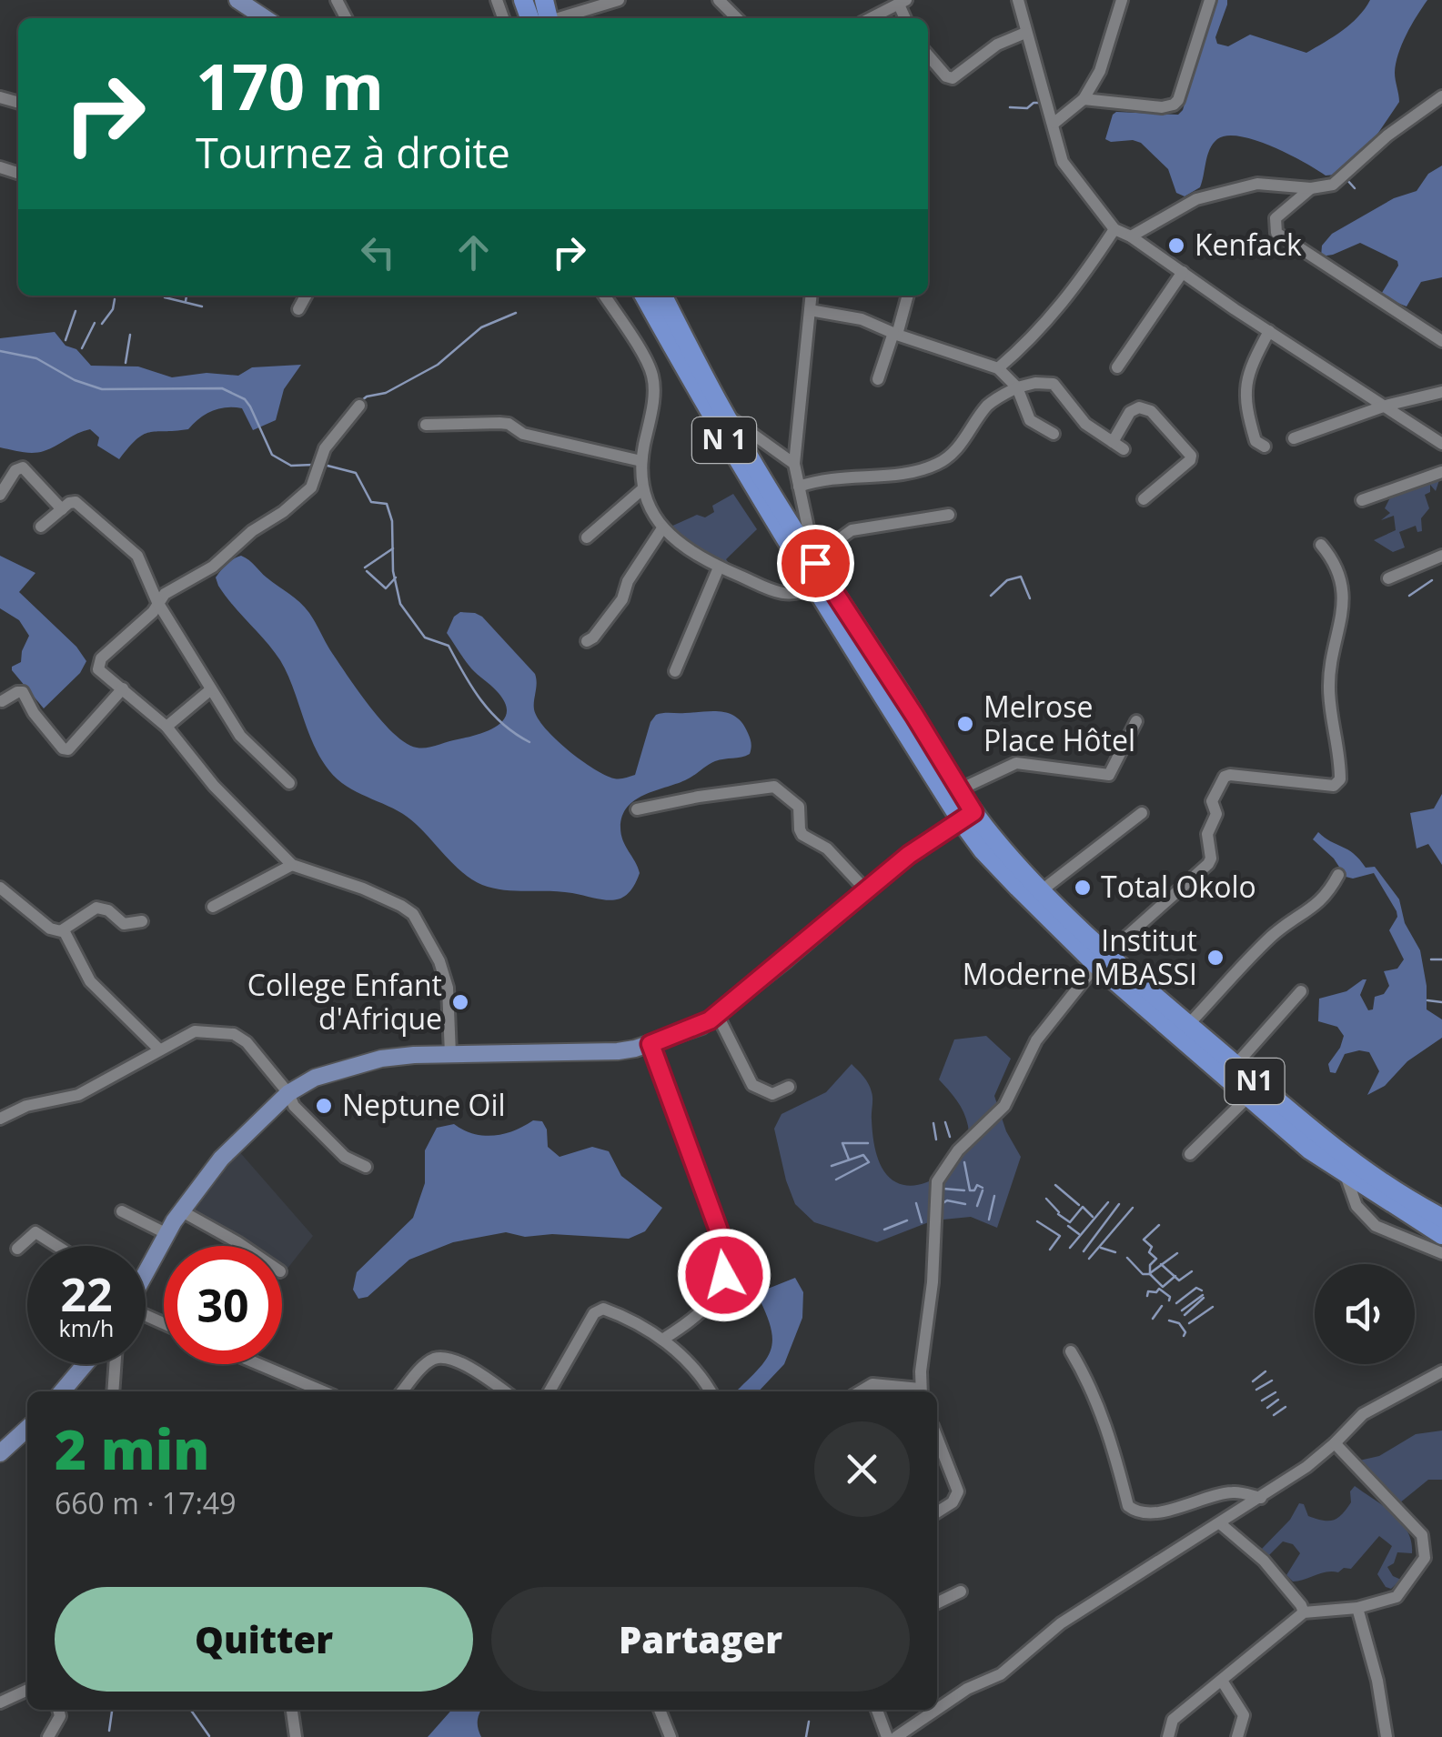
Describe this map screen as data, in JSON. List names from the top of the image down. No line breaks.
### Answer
{"streets":{"highway":["N 1","N1"]},"crossings":[["N 1","N1"]],"places":["Kenfack","Melrose Place Hôtel","Total Okolo","Institut Moderne MBASSI","College Enfant d'Afrique","Neptune Oil"],"page":{"turn":["170 m","Tournez à droite"],"speed":"22 km/h","limit":"30","heading":["2 min","660 m · 17:49"],"buttons":["Quitter","Partager"]}}
